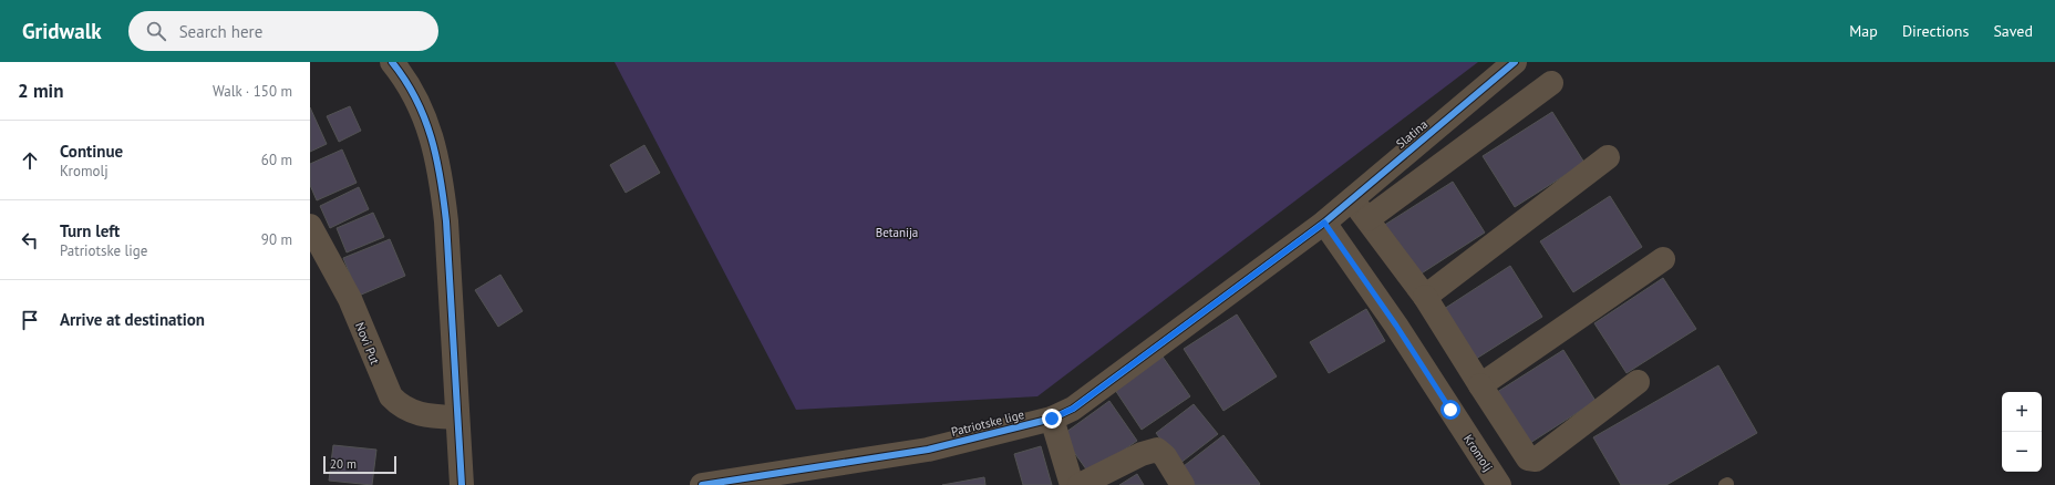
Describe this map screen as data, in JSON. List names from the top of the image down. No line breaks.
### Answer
{"streets":{"street":["Slatina","Novi Put","Patriotske lige","Kromolj"]},"crossings":[["Slatina","Patriotske lige"],["Slatina","Kromolj"],["Patriotske lige","Kromolj"]],"parks":["Betanija"],"scale_bar":"20 m","page":{"header":"Gridwalk","search":"Search here","nav":["Map","Directions","Saved"],"heading":["2 min","Walk · 150 m"],"list":[["Continue","Kromolj","60 m"],["Turn left","Patriotske lige","90 m"],"Arrive at destination"],"map_buttons":["+","−"],"scale":"20 m"}}
